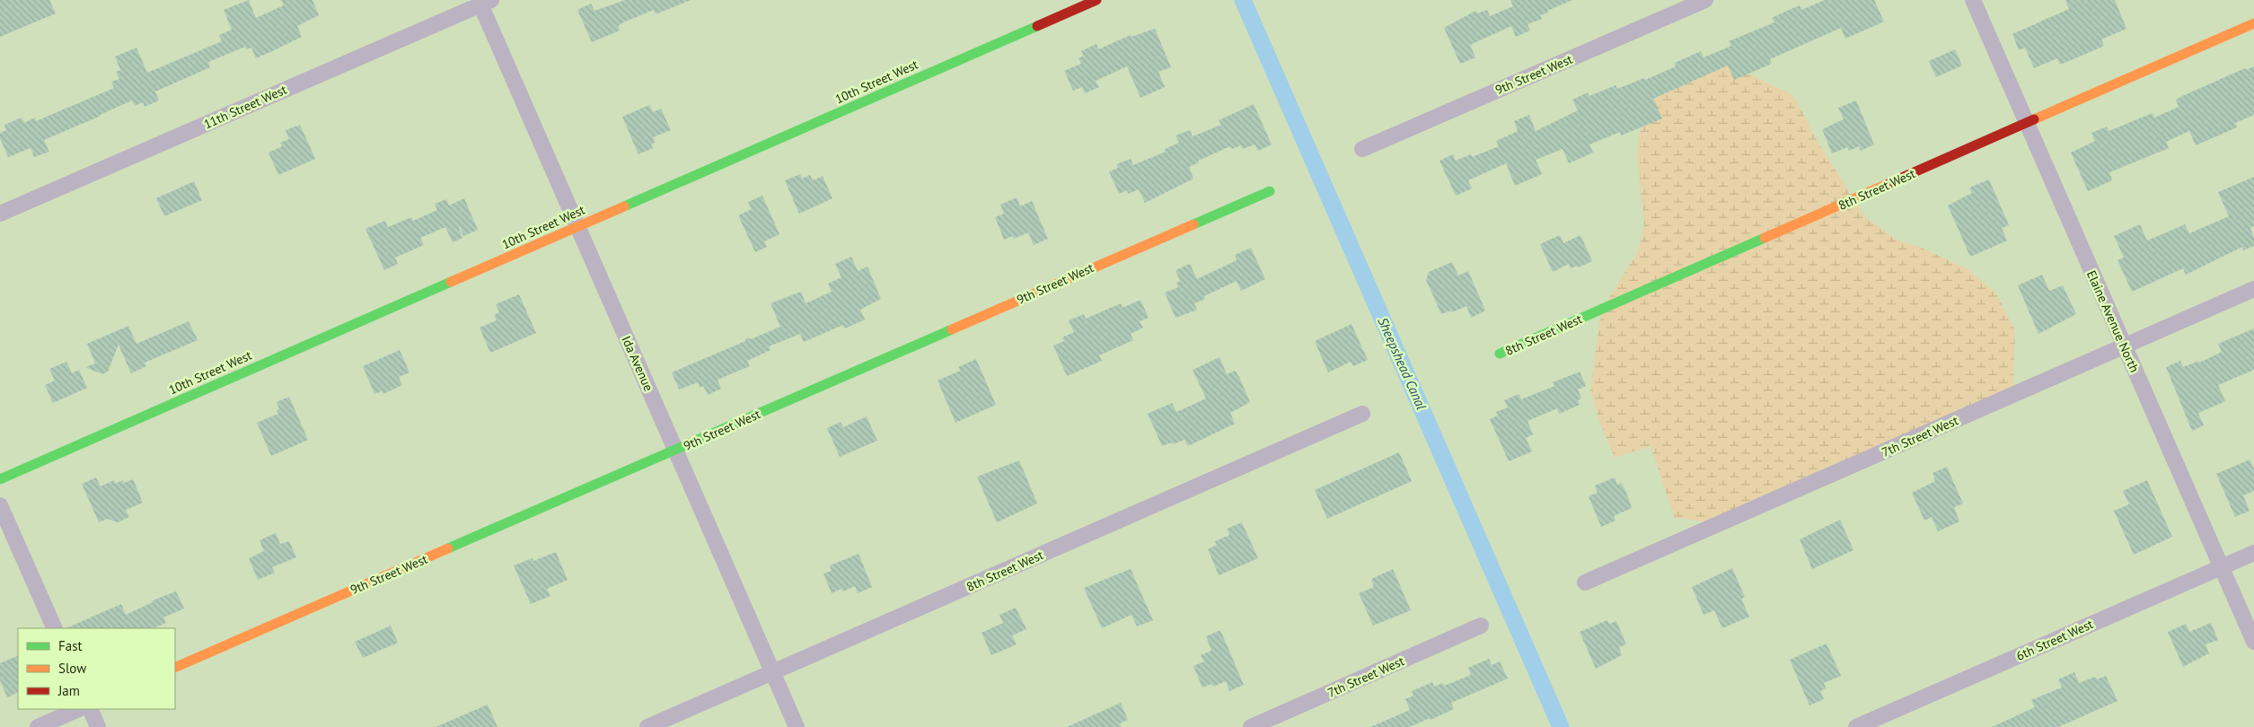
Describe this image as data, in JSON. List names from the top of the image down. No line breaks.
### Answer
{"streets":{"street":["9th Street West","10th Street West","11th Street West","8th Street West","Elaine Avenue North","Ida Avenue","7th Street West","6th Street West"]},"crossings":[["9th Street West","Ida Avenue"],["10th Street West","Ida Avenue"],["11th Street West","Ida Avenue"],["8th Street West","Elaine Avenue North"],["8th Street West","Ida Avenue"],["Elaine Avenue North","7th Street West"],["Elaine Avenue North","6th Street West"]],"water":["Sheepshead Canal"],"legend":["Fast","Slow","Jam"]}
